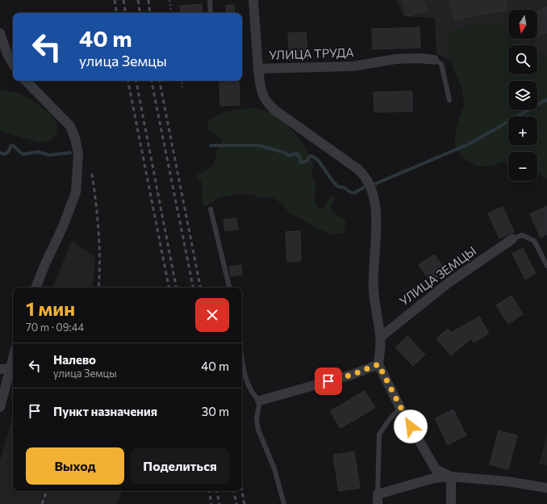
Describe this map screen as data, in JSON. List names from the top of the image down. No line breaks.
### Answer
{"streets":{"street":["УЛИЦА ТРУДА","УЛИЦА ЗЕМЦЫ"]},"north":"bottom","page":{"map_buttons":["+","−"],"turn":["40 m","улица Земцы"],"heading":["1 мин","70 m · 09:44"],"list":[{"name":"Налево","note":"улица Земцы","value":"40 m"},{"name":"Пункт назначения","value":"30 m"}],"buttons":["Выход","Поделиться"]}}
